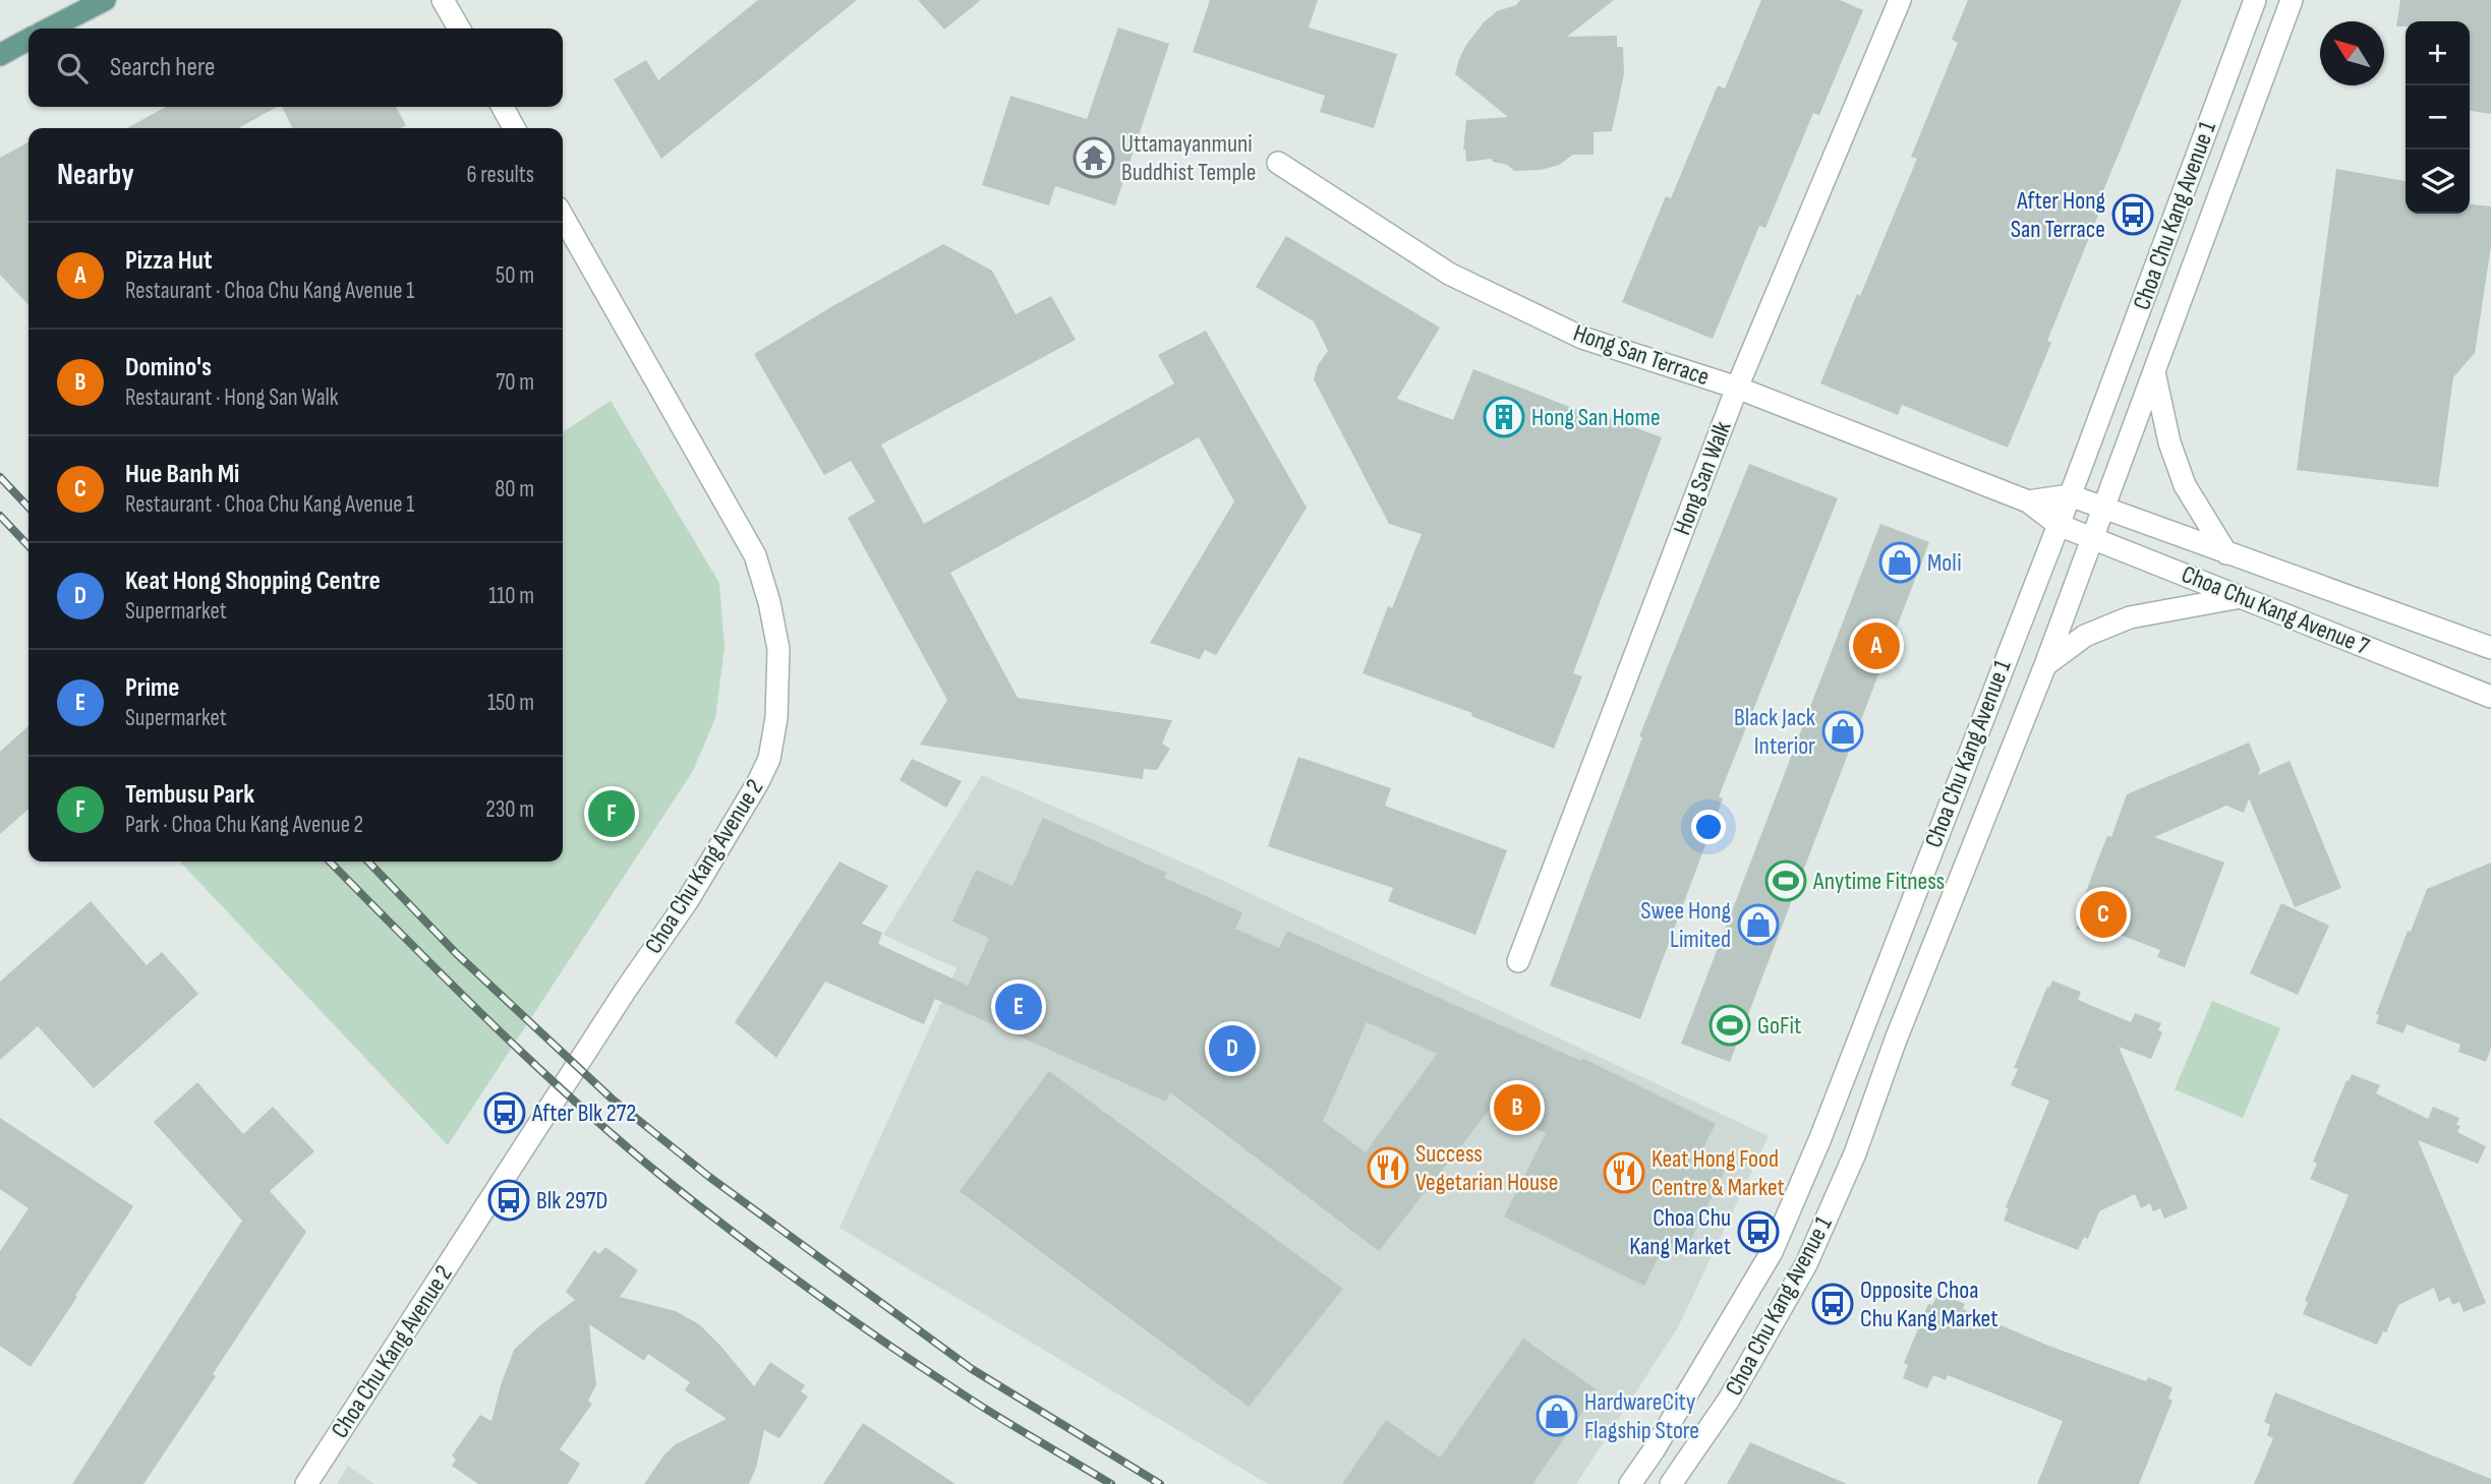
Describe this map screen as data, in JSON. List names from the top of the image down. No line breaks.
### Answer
{"streets":{"street":["Choa Chu Kang Avenue 1","Hong San Terrace","Hong San Walk","Choa Chu Kang Avenue 7","Choa Chu Kang Avenue 2"]},"crossings":[["Choa Chu Kang Avenue 1","Hong San Terrace"],["Choa Chu Kang Avenue 1","Choa Chu Kang Avenue 7"],["Hong San Terrace","Hong San Walk"],["Hong San Terrace","Choa Chu Kang Avenue 7"]],"places":{"temple":["Uttamayanmuni Buddhist Temple"],"bus stop":["After Hong San Terrace","After Blk 272","Blk 297D","Choa Chu Kang Market","Opposite Choa Chu Kang Market"],"building":["Hong San Home"],"shop":["Moli","Black Jack Interior","Swee Hong Limited","HardwareCity Flagship Store"],"sports":["Anytime Fitness","GoFit"],"restaurant":["Success Vegetarian House","Keat Hong Food Centre & Market"]},"north":"top left","page":{"map_buttons":["+","−"],"search":"Search here","heading":["Nearby","6 results"],"list":[{"mark":"A","name":"Pizza Hut","note":"Restaurant · Choa Chu Kang Avenue 1","value":"50 m"},{"mark":"B","name":"Domino's","note":"Restaurant · Hong San Walk","value":"70 m"},{"mark":"C","name":"Hue Banh Mi","note":"Restaurant · Choa Chu Kang Avenue 1","value":"80 m"},{"mark":"D","name":"Keat Hong Shopping Centre","note":"Supermarket","value":"110 m"},{"mark":"E","name":"Prime","note":"Supermarket","value":"150 m"},{"mark":"F","name":"Tembusu Park","note":"Park · Choa Chu Kang Avenue 2","value":"230 m"}],"pins":["A","F","C","E","D","B"]}}
